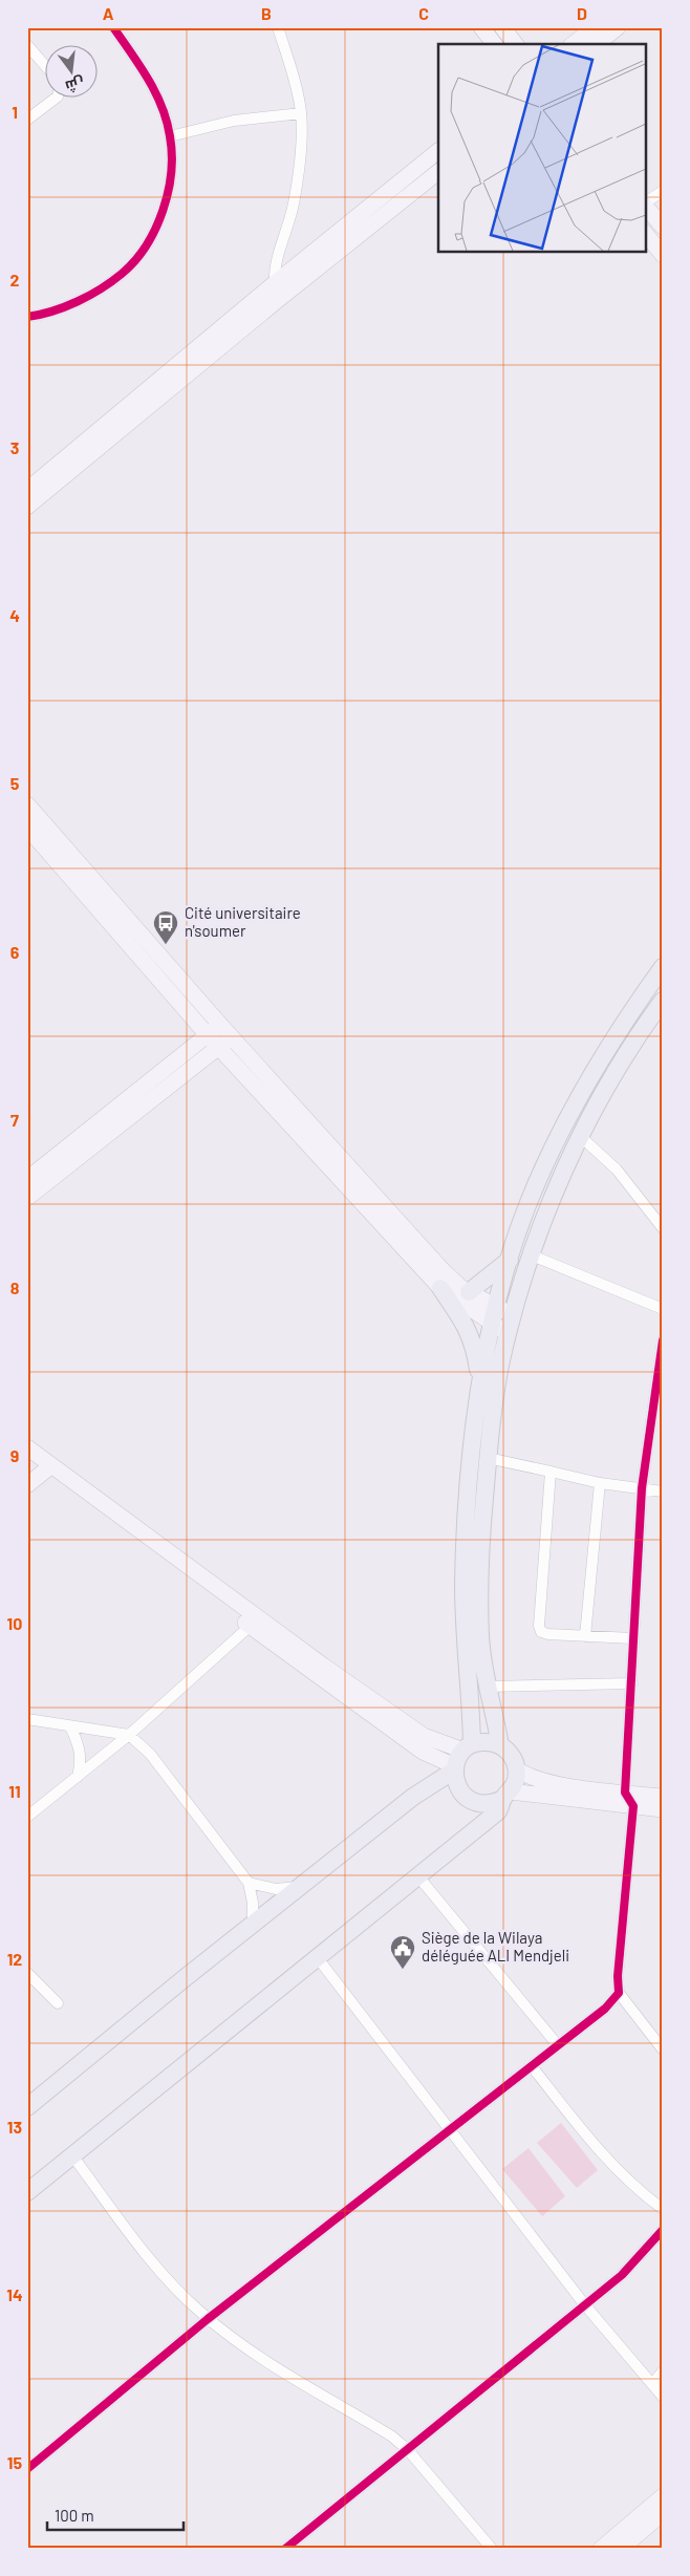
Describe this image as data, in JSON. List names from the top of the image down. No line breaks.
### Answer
{"places":{"bus stop":["Cité universitaire n'soumer"],"public building":["Siège de la Wilaya déléguée ALI Mendjeli"]},"scale_bar":"100 m","north":"bottom","grid":{"columns":["A","B","C","D"],"rows":["1","2","3","4","5","6","7","8","9","10","11","12","13","14","15"]}}
